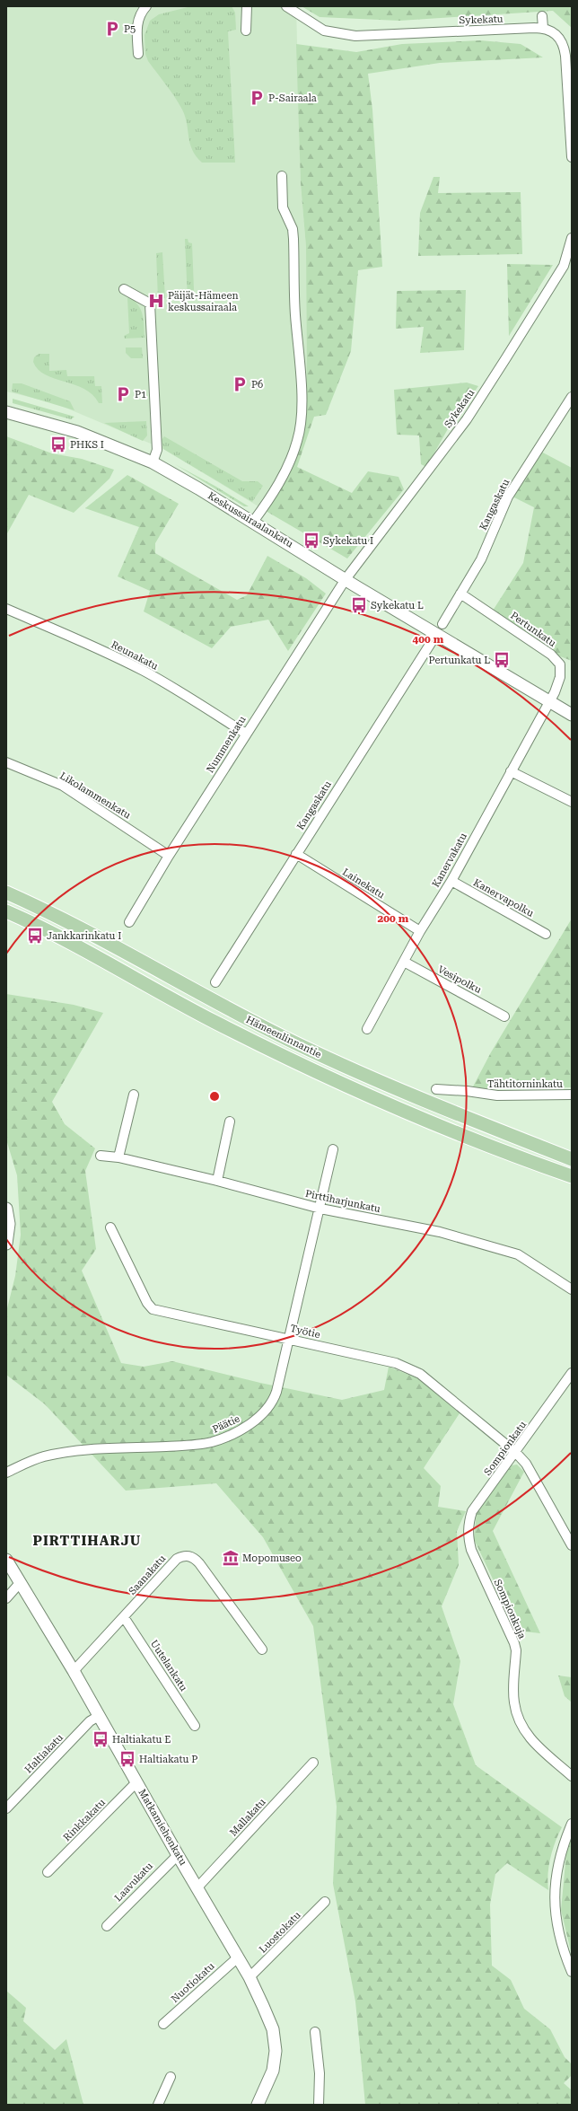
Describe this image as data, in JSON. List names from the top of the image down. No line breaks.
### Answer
{"streets":{"main road":["Hämeenlinnantie"],"street":["Sykekatu","Kangaskatu","Keskussairaalankatu","Pertunkatu","Reunakatu","Nummenkatu","Likolammenkatu","Kanervakatu","Lainekatu","Kanervapolku","Vesipolku","Tähtitorninkatu","Pirttiharjunkatu","Työtie","Päätie","Sompionkatu","Saanakatu","Sompionkuja","Uutelankatu","Haltiakatu","Mallakatu","Rinkkakatu","Matkamiehenkatu","Laavukatu","Luostokatu","Nuotiokatu"]},"crossings":[["Sykekatu","Keskussairaalankatu"],["Sykekatu","Nummenkatu"],["Kangaskatu","Pertunkatu"],["Kangaskatu","Lainekatu"],["Keskussairaalankatu","Pertunkatu"],["Keskussairaalankatu","Nummenkatu"],["Keskussairaalankatu","Kanervakatu"],["Pertunkatu","Kanervakatu"],["Reunakatu","Nummenkatu"],["Nummenkatu","Likolammenkatu"],["Kanervakatu","Lainekatu"],["Kanervakatu","Kanervapolku"],["Kanervakatu","Vesipolku"],["Pirttiharjunkatu","Päätie"],["Työtie","Päätie"],["Työtie","Sompionkatu"],["Sompionkatu","Sompionkuja"],["Saanakatu","Uutelankatu"],["Saanakatu","Matkamiehenkatu"],["Haltiakatu","Matkamiehenkatu"],["Mallakatu","Matkamiehenkatu"],["Rinkkakatu","Matkamiehenkatu"],["Matkamiehenkatu","Laavukatu"],["Matkamiehenkatu","Luostokatu"],["Matkamiehenkatu","Nuotiokatu"]],"districts":["PIRTTIHARJU"],"places":{"parking":["P5","P-Sairaala","P6","P1"],"hospital":["Päijät-Hämeen keskussairaala"],"bus stop":["PHKS I","Sykekatu I","Sykekatu L","Pertunkatu L","Jankkarinkatu I","Haltiakatu E","Haltiakatu P"],"museum":["Mopomuseo"]},"rings":["400 m","200 m"]}
